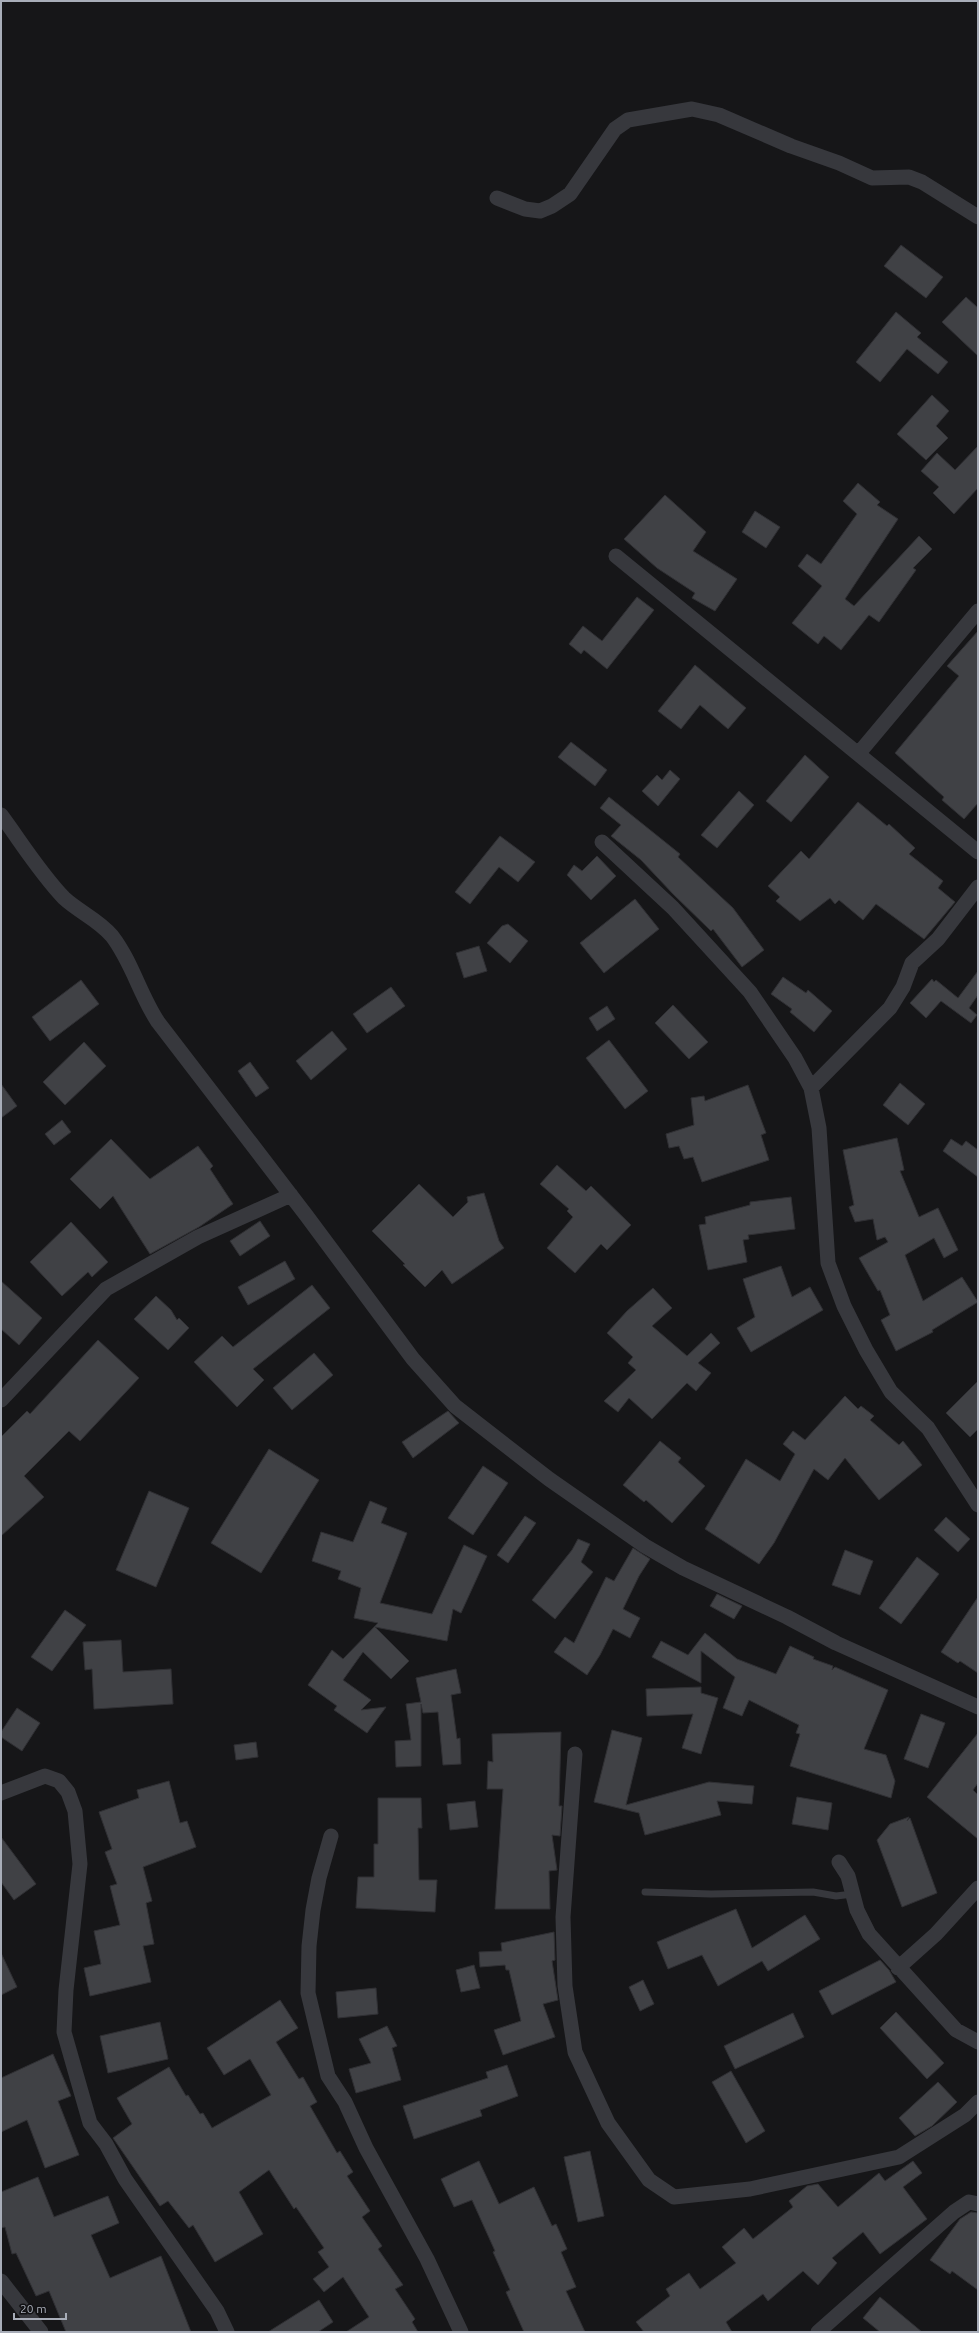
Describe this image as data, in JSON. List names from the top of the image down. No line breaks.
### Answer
{"scale_bar":"20 m"}
